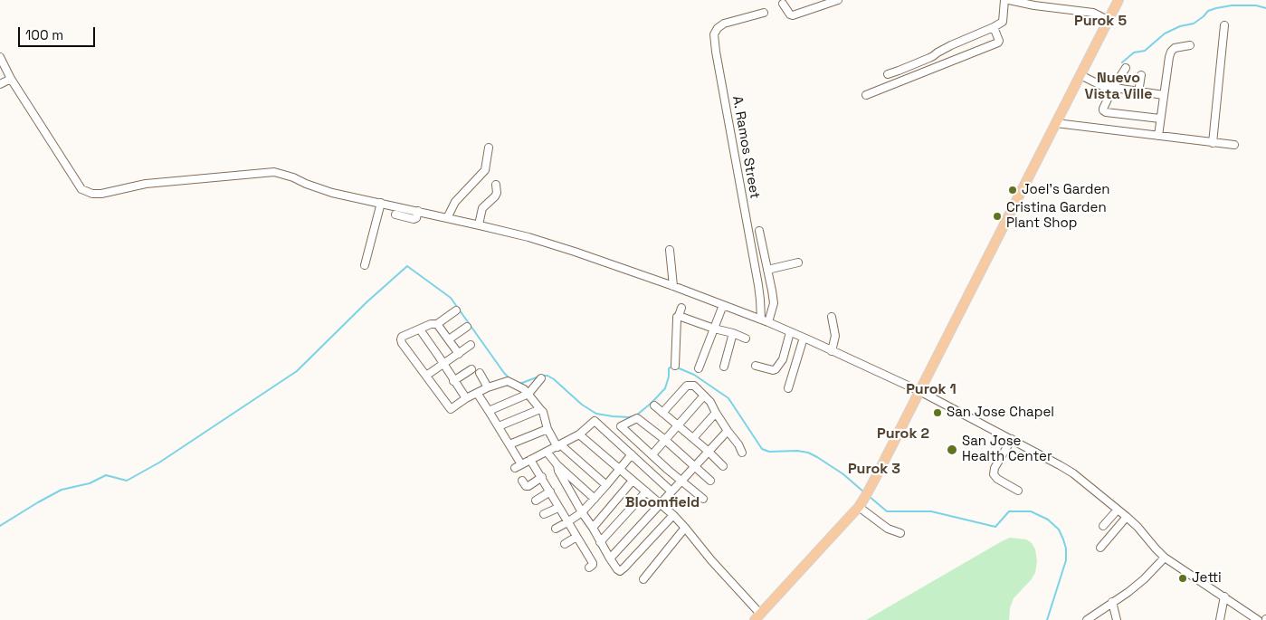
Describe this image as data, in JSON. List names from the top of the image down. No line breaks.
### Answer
{"streets":{"street":["A. Ramos Street"]},"districts":["Purok 5","Nuevo Vista Ville","Purok 1","Purok 2","Purok 3","Bloomfield"],"places":["Joel's Garden","Cristina Garden Plant Shop","San Jose Chapel","San Jose Health Center","Jetti"],"scale_bar":"100 m"}
